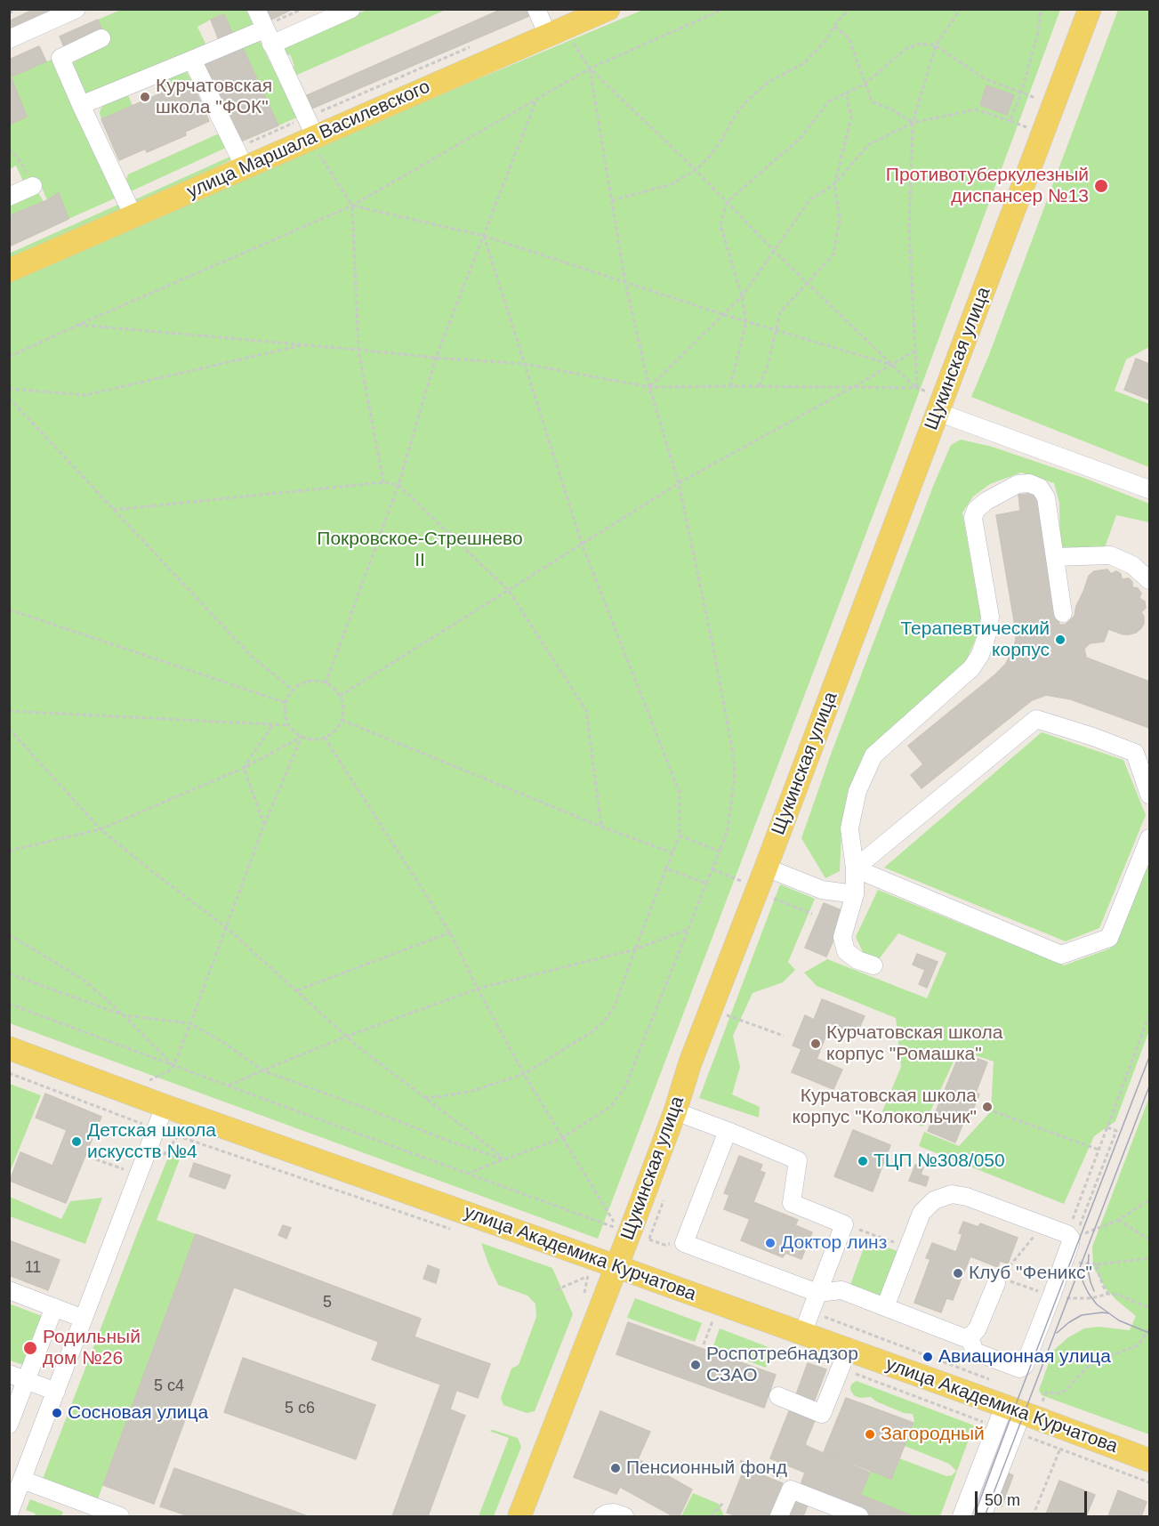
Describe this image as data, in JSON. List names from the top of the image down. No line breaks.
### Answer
{"streets":{"main road":["улица Маршала Василевского","Щукинская улица","улица Академика Курчатова"]},"crossings":[["Щукинская улица","улица Академика Курчатова"]],"parks":["Покровское-Стрешнево II"],"places":["Курчатовская школа \"ФОК\"","Противотуберкулезный диспансер №13","Терапевтический корпус","Курчатовская школа корпус \"Ромашка\"","Курчатовская школа корпус \"Колокольчик\"","Детская школа искусств №4","ТЦП №308/050","Доктор линз","Клуб \"Феникс\"","Родильный дом №26","Авиационная улица","Роспотребнадзор СЗАО","Сосновая улица","Загородный","Пенсионный фонд"],"house_numbers":["11","5","5 с4","5 с6"],"scale_bar":"50 m"}
